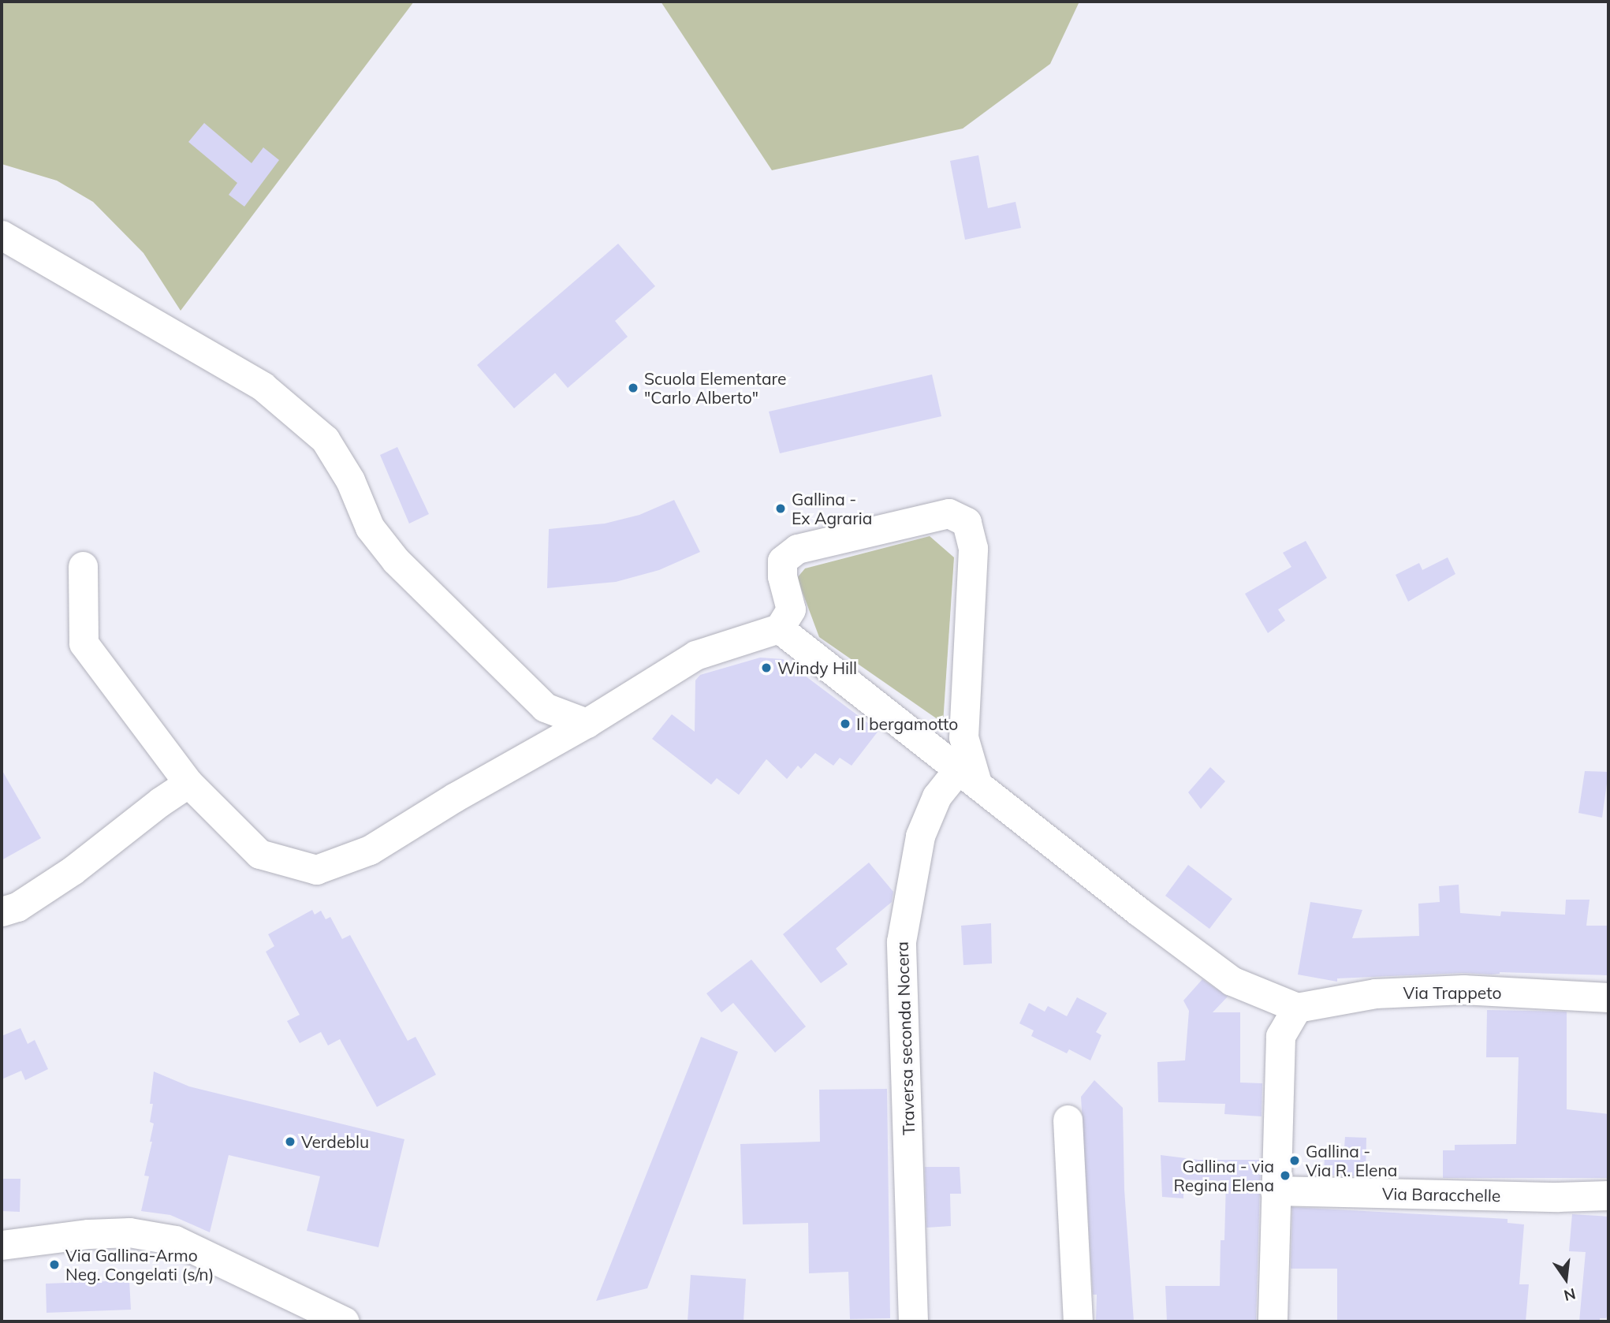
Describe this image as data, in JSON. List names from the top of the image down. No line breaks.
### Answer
{"streets":{"street":["Via Trappeto","Traversa seconda Nocera","Via Baracchelle"]},"places":["Scuola Elementare \"Carlo Alberto\"","Gallina - Ex Agraria","Windy Hill","Il bergamotto","Verdeblu","Gallina - Via R. Elena","Gallina - via Regina Elena","Via Gallina-Armo Neg. Congelati (s/n)"],"north":"bottom"}
